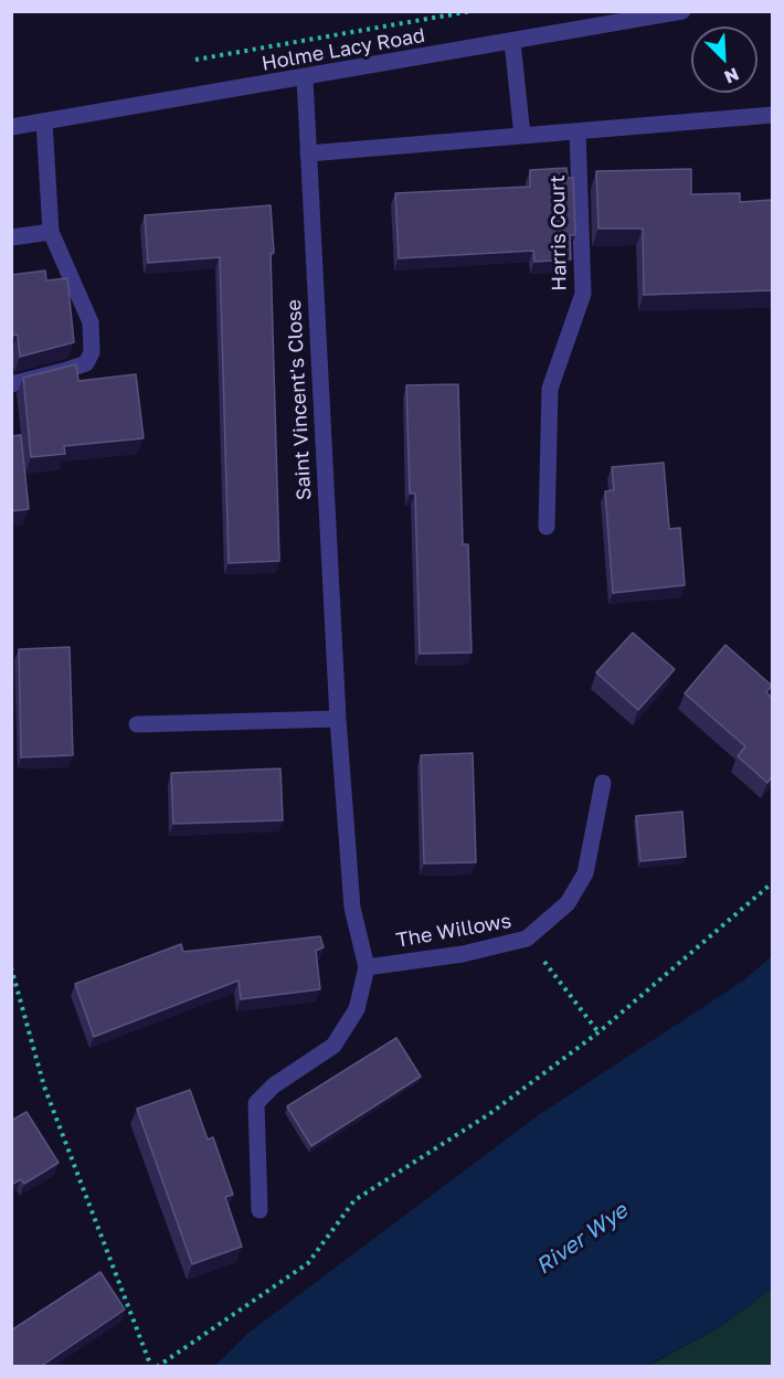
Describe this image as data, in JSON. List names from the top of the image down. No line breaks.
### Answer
{"streets":{"street":["Holme Lacy Road","Harris Court","Saint Vincent's Close","The Willows"]},"crossings":[["Holme Lacy Road","Saint Vincent's Close"],["Saint Vincent's Close","The Willows"]],"water":["River Wye"],"north":"bottom right"}
